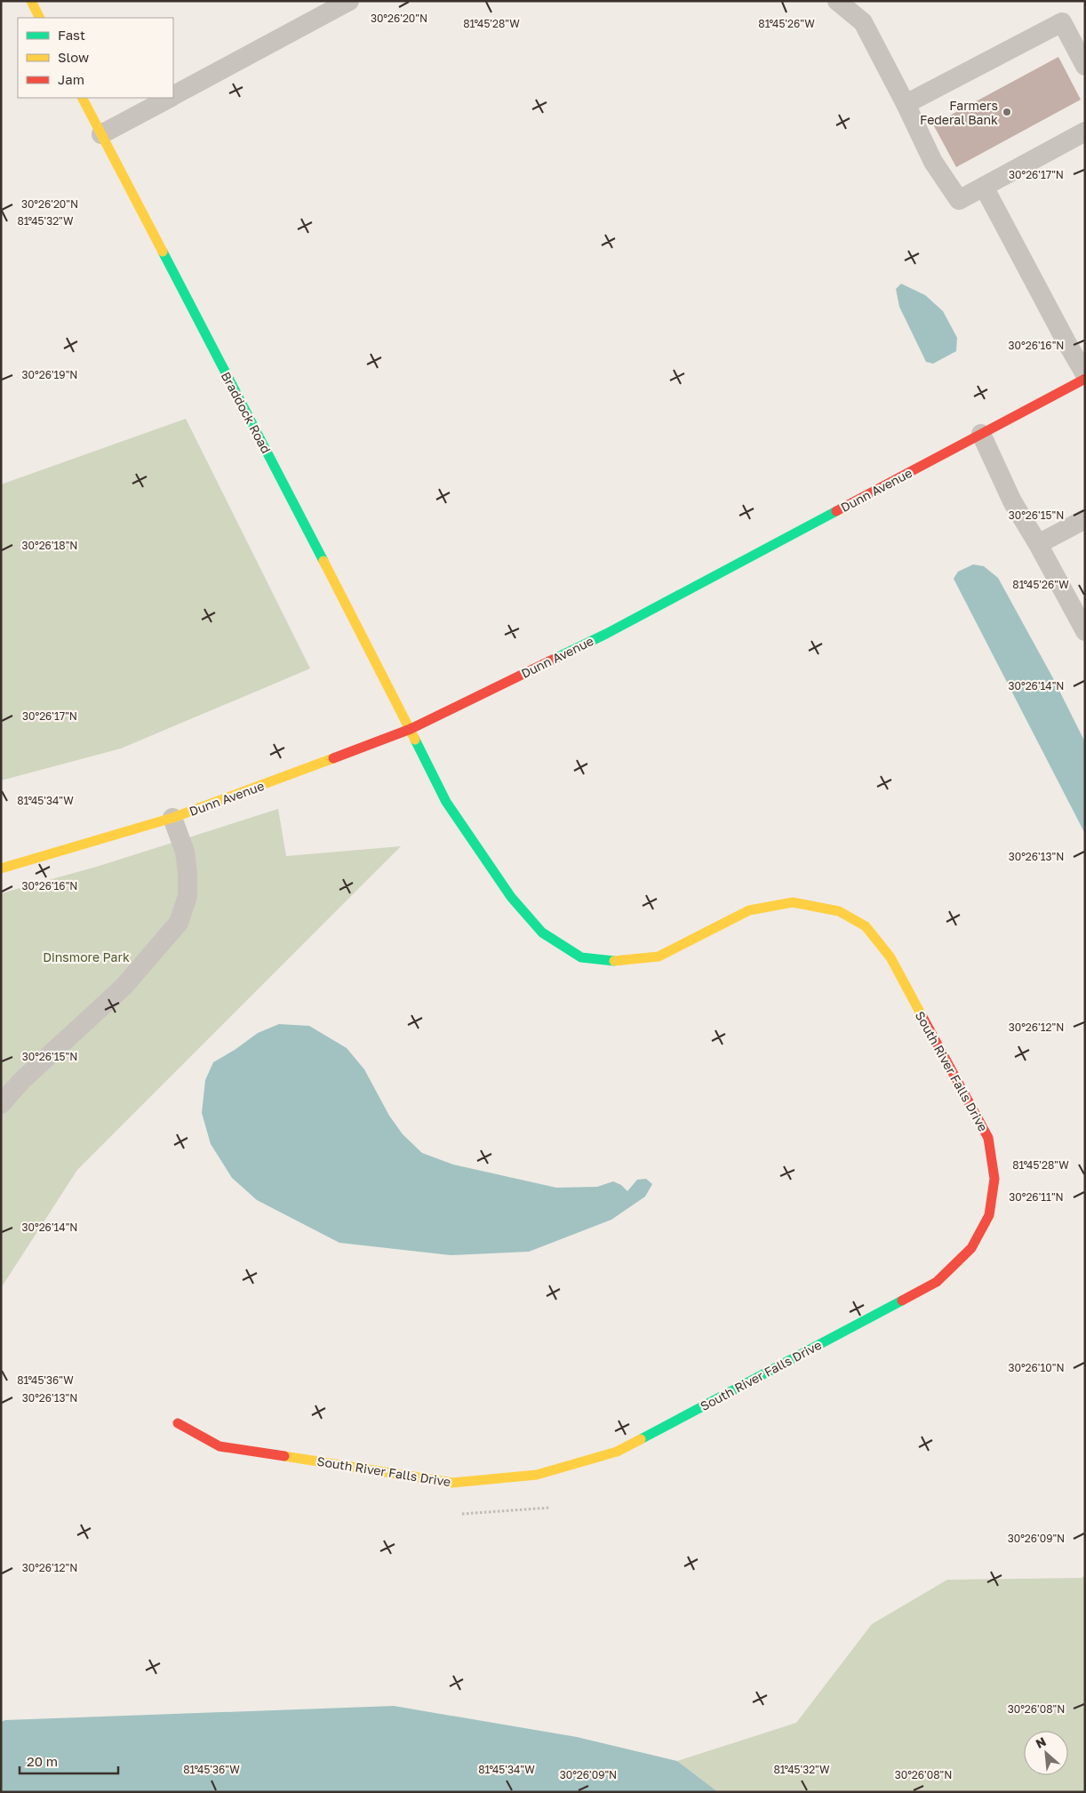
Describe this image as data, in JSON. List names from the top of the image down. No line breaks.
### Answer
{"streets":{"street":["Braddock Road","Dunn Avenue","South River Falls Drive"]},"crossings":[["Braddock Road","Dunn Avenue"],["Braddock Road","South River Falls Drive"],["Dunn Avenue","South River Falls Drive"]],"parks":["Dinsmore Park"],"places":["Farmers Federal Bank"],"legend":["Fast","Slow","Jam"],"scale_bar":"20 m","north":"top left","coordinates":["30°26'20\"N","81°45'28\"W","81°45'26\"W","30°26'17\"N","81°45'32\"W","30°26'16\"N","30°26'19\"N","30°26'15\"N","30°26'18\"N","30°26'14\"N","81°45'34\"W","30°26'13\"N","30°26'12\"N","30°26'11\"N","30°26'10\"N","81°45'36\"W","30°26'09\"N","30°26'08\"N"]}
